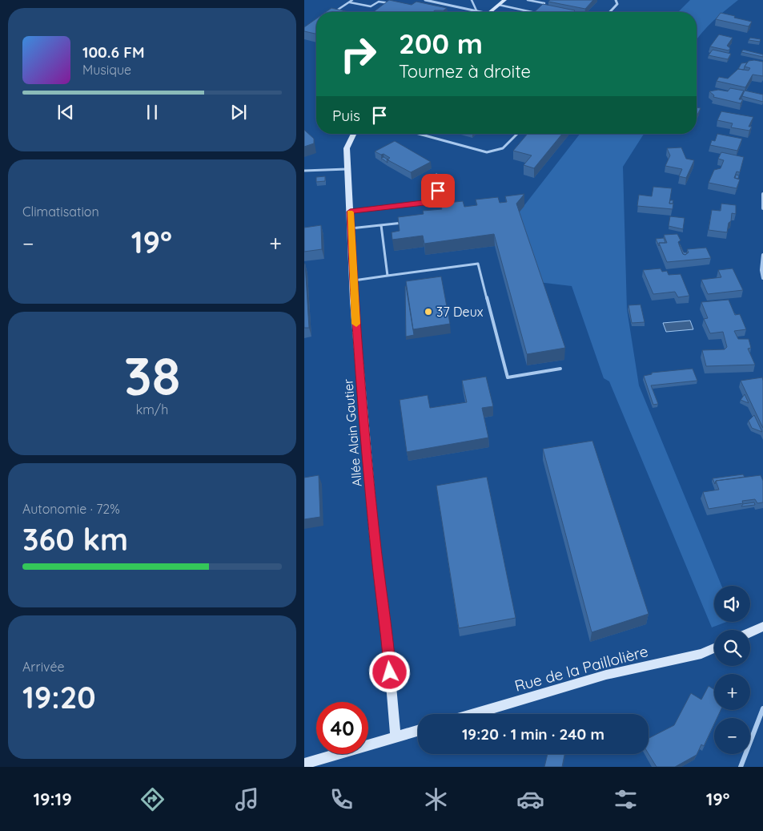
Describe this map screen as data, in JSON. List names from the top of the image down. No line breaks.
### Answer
{"streets":{"street":["Allée Alain Gautier","Rue de la Paillolière"]},"places":["37 Deux"],"page":{"turn":["200 m","Tournez à droite"],"song":["100.6 FM","Musique"],"then":"Puis","tile":["Climatisation",["38","km/h"],["Autonomie · 72%","360 km"],["Arrivée","19:20"]],"heat":["−","19°","+"],"map_buttons":["+","−"],"limit":"40","trip":"19:20 · 1 min · 240 m","tabs":["19:19","19°"]}}
